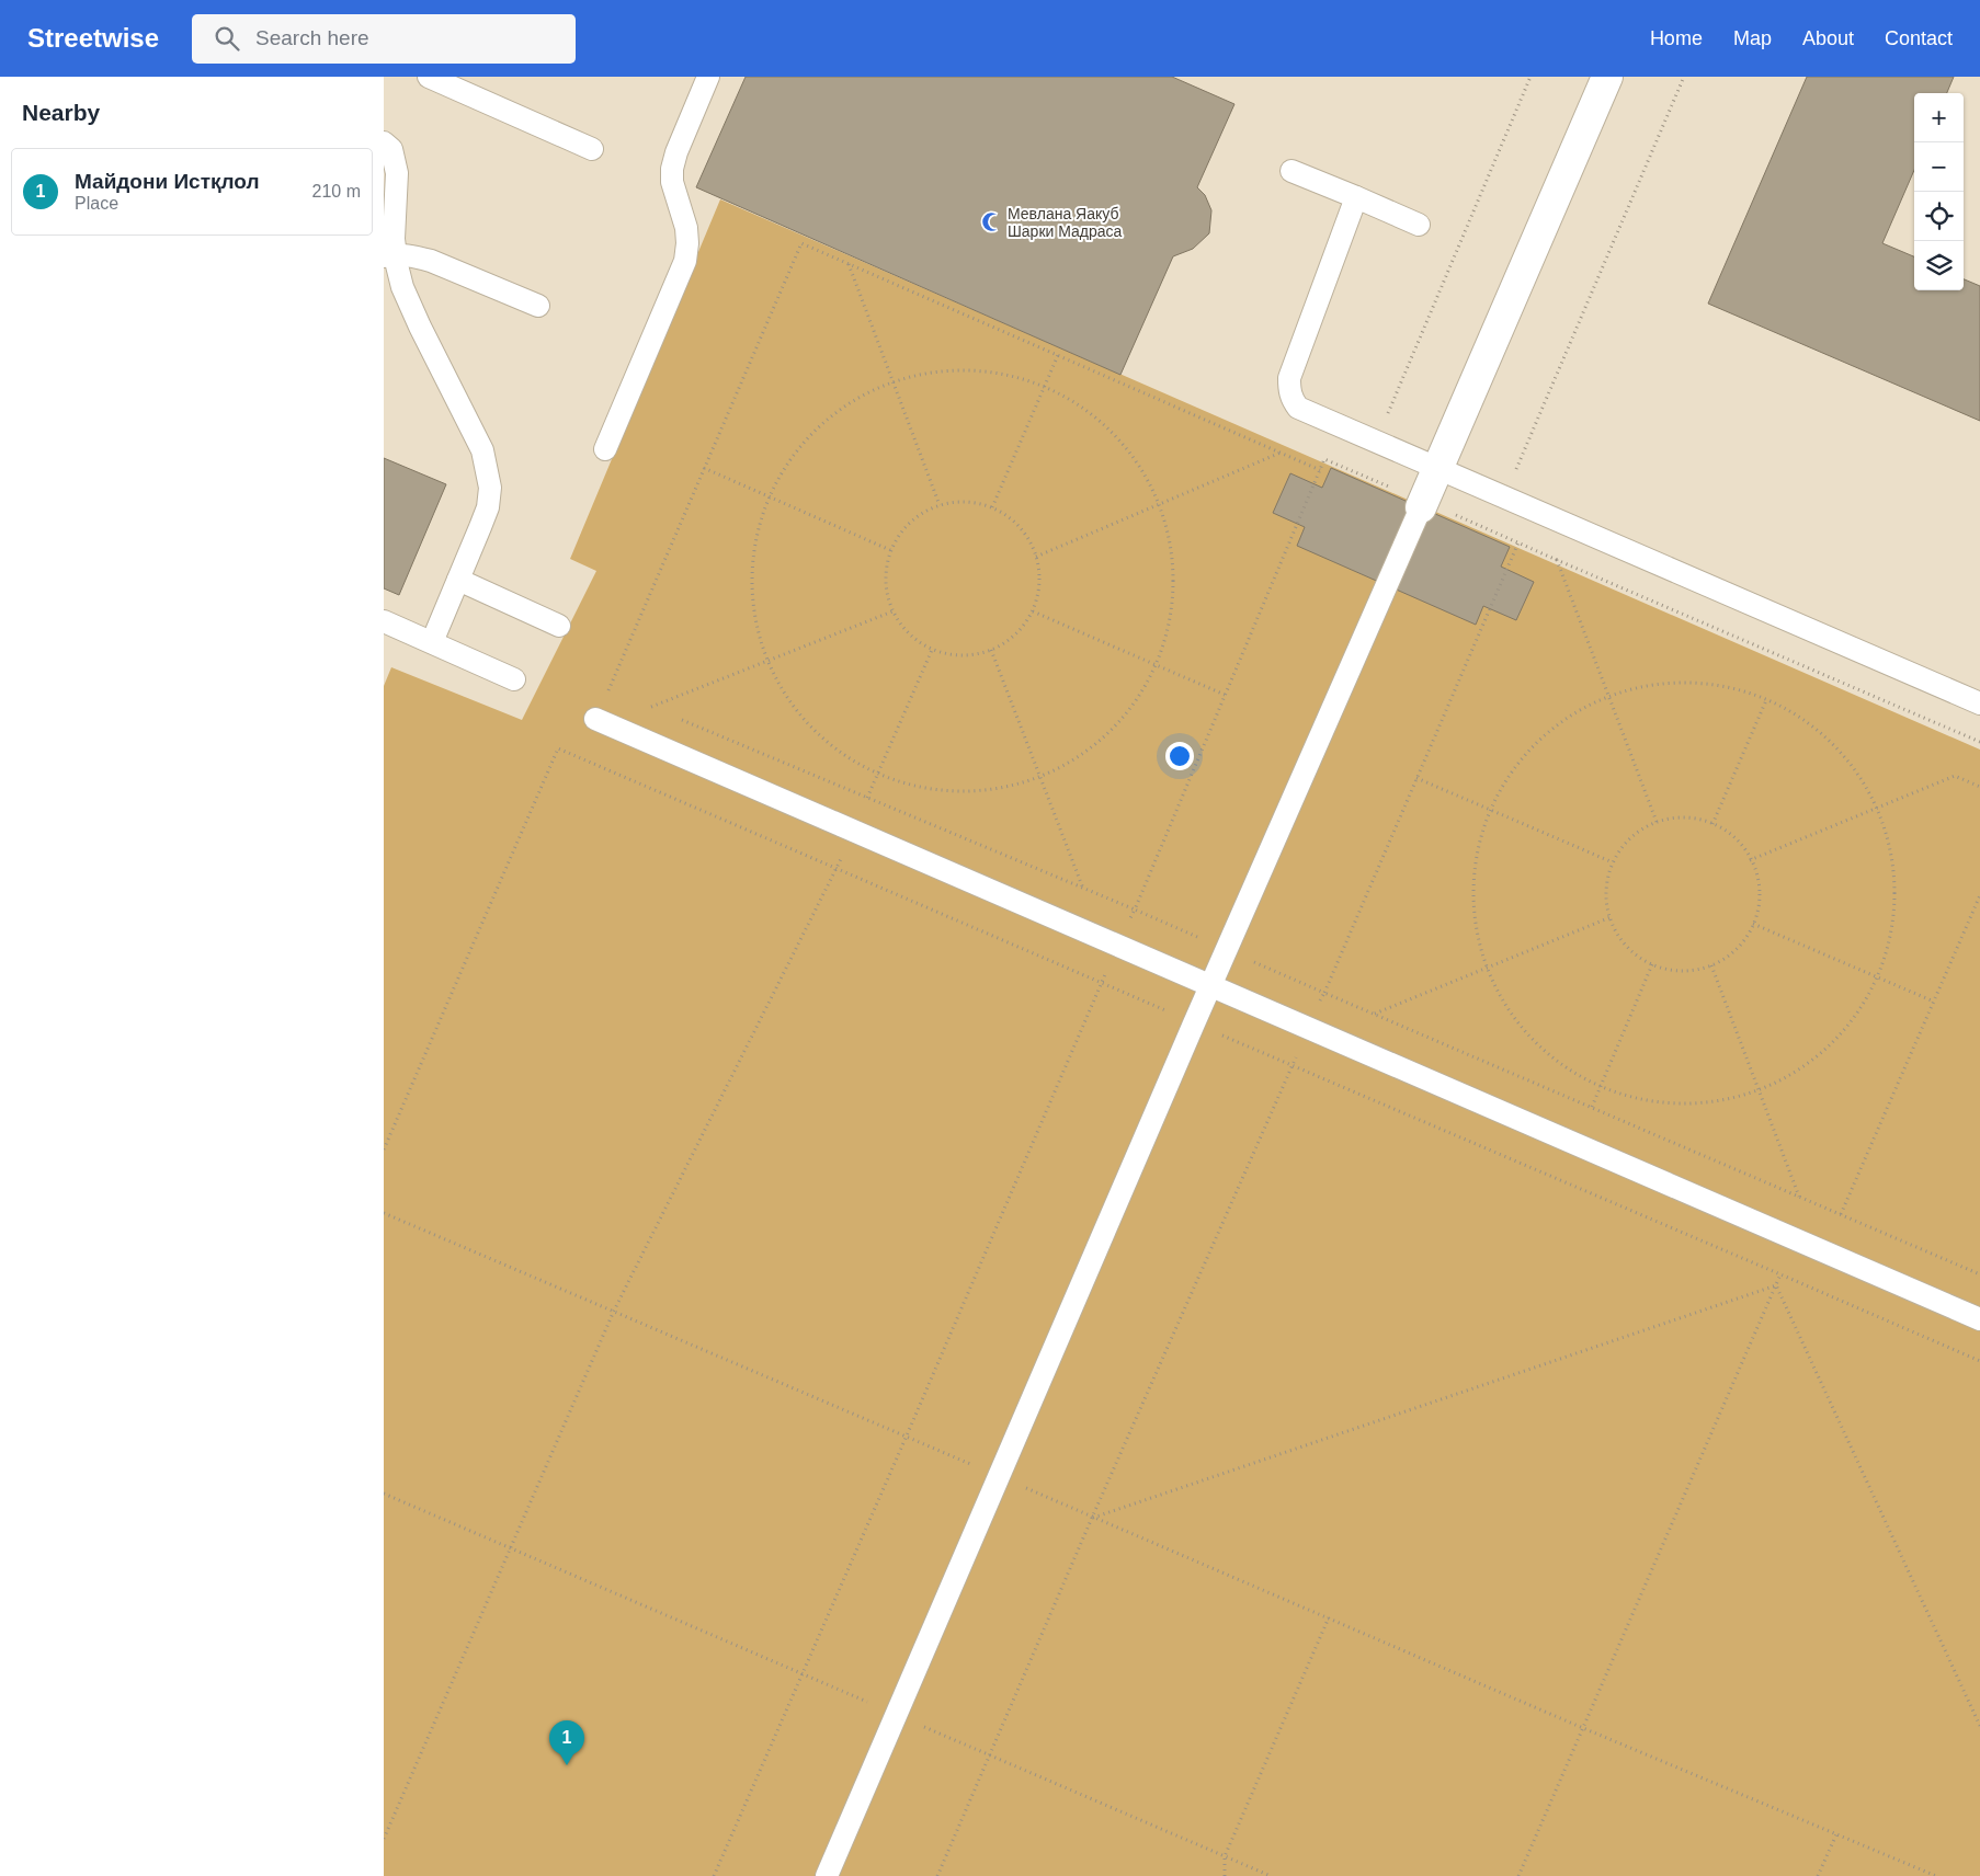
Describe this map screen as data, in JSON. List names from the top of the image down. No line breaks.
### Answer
{"places":{"mosque":["Мевлана Яакуб Шарки Мадраса"]},"page":{"header":"Streetwise","search":"Search here","nav":["Home","Map","About","Contact"],"heading":"Nearby","map_buttons":["+","−"],"list":[{"mark":"1","name":"Майдони Истқлол","note":"Place","value":"210 m"}],"pins":"1"}}
